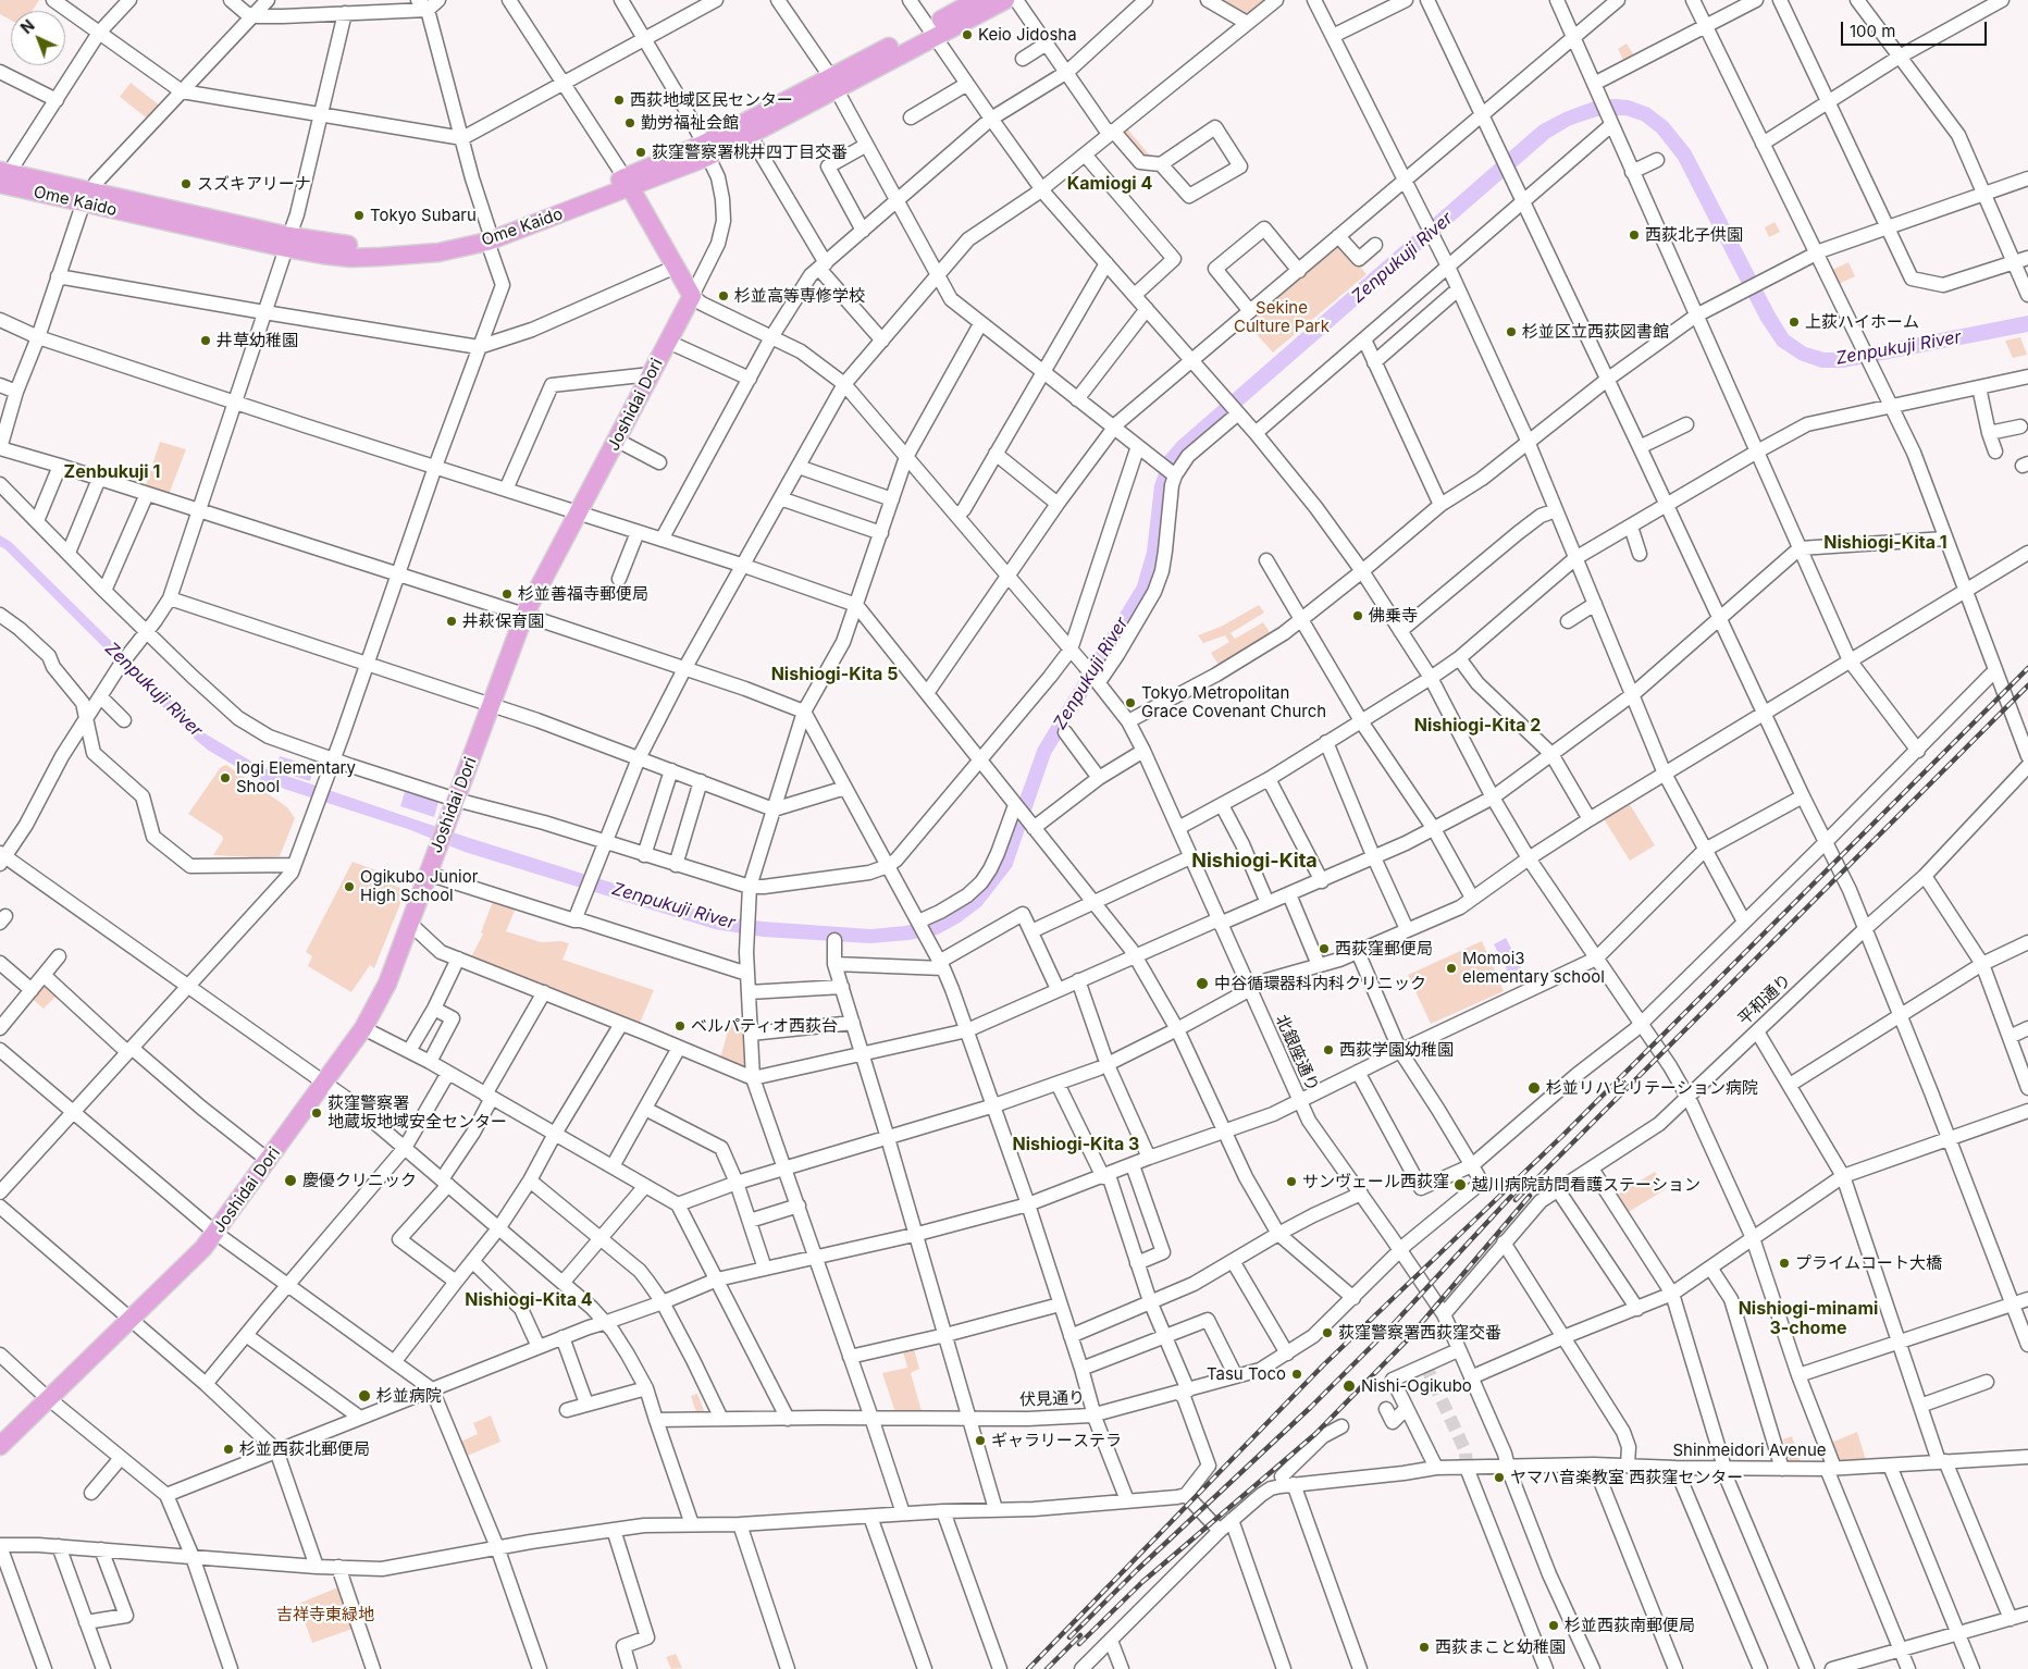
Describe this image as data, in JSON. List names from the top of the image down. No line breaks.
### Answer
{"streets":{"main road":["Ome Kaido","Joshidai Dori"],"street":["平和通り","北銀座通り","伏見通り","Shinmeidori Avenue"]},"crossings":[["Joshidai Dori","北銀座通り"],["平和通り","北銀座通り"],["北銀座通り","伏見通り"],["北銀座通り","Shinmeidori Avenue"]],"districts":["Kamiogi 4","Zenbukuji 1","Nishiogi-Kita 1","Nishiogi-Kita 5","Nishiogi-Kita 2","Nishiogi-Kita","Nishiogi-Kita 3","Nishiogi-Kita 4","Nishiogi-minami 3-chome"],"water":["Zenpukuji River"],"parks":["Sekine Culture Park","吉祥寺東緑地"],"places":["Keio Jidosha","西荻地域区民センター","勤労福祉会館","荻窪警察署桃井四丁目交番","スズキアリーナ","Tokyo Subaru","西荻北子供園","杉並高等専修学校","上荻ハイホーム","杉並区立西荻図書館","井草幼稚園","杉並善福寺郵便局","佛乗寺","井萩保育園","Tokyo Metropolitan Grace Covenant Church","Iogi Elementary Shool","Ogikubo Junior High School","西荻窪郵便局","Momoi3 elementary school","中谷循環器科内科クリニック","ベルパティオ西荻台","西荻学園幼稚園","杉並リハビリテーション病院","荻窪警察署 地蔵坂地域安全センター","慶優クリニック","サンヴェール西荻窪","越川病院訪問看護ステーション","プライムコート大橋","荻窪警察署西荻窪交番","Tasu Toco","Nishi-Ogikubo","杉並病院","ギャラリーステラ","杉並西荻北郵便局","ヤマハ音楽教室 西荻窪センター","杉並西荻南郵便局","西荻まこと幼稚園"],"scale_bar":"100 m","north":"top left"}
